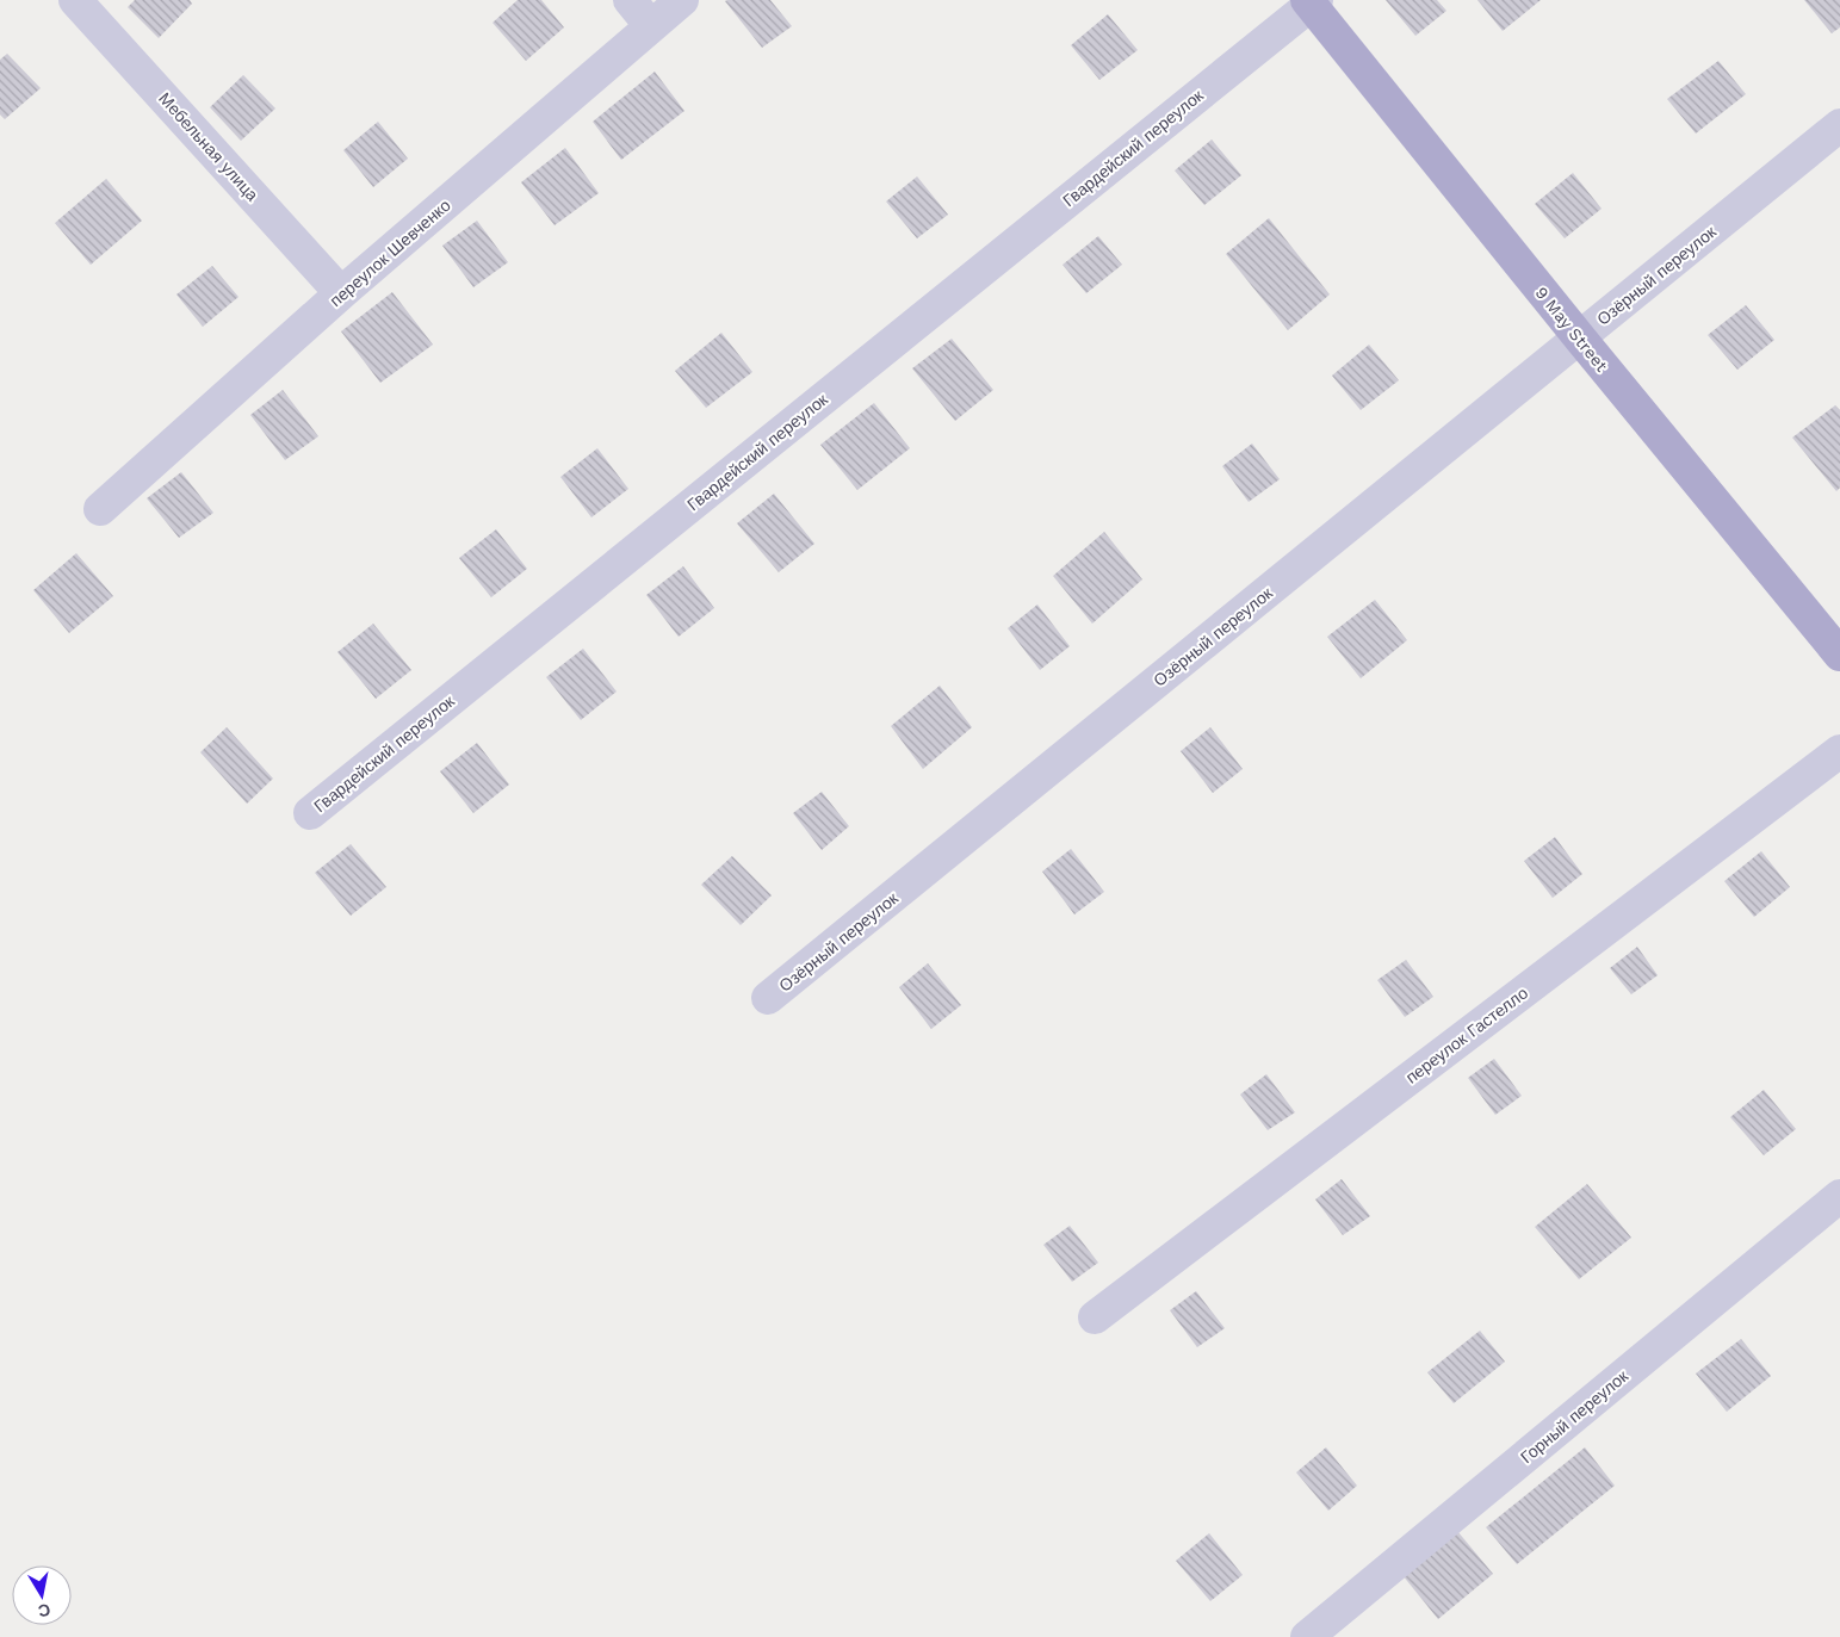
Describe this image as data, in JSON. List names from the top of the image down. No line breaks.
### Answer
{"streets":{"main road":["9 May Street"],"street":["Мебельная улица","Гвардейский переулок","переулок Шевченко","Озёрный переулок","переулок Гастелло","Горный переулок"]},"crossings":[["Мебельная улица","переулок Шевченко"],["Гвардейский переулок","9 May Street"],["Озёрный переулок","9 May Street"]],"north":"bottom"}
